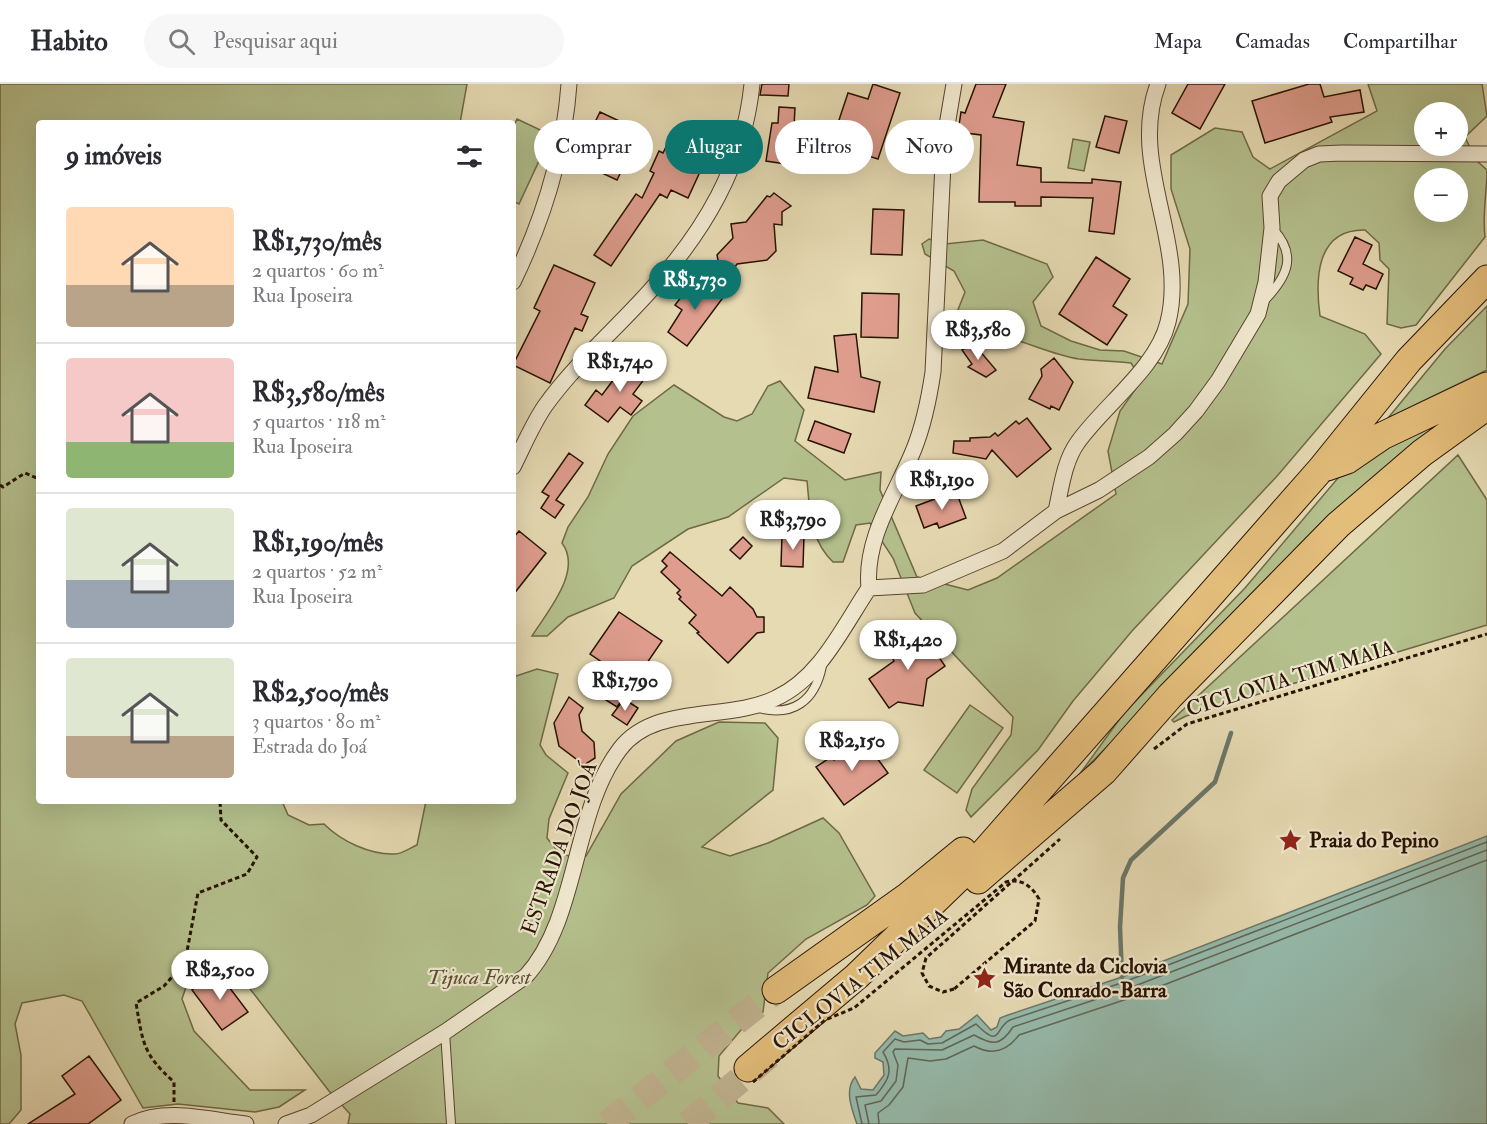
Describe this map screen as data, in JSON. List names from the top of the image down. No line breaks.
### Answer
{"streets":{"street":["ESTRADA DO JOÁ"],"path":["CICLOVIA TIM MAIA"]},"parks":["Tijuca Forest"],"places":{"place":["Praia do Pepino","Mirante da Ciclovia São Conrado-Barra"]},"page":{"header":"Habito","search":"Pesquisar aqui","nav":["Mapa","Camadas","Compartilhar"],"map_buttons":["+","−"],"chip":["Comprar","Alugar","Filtros","Novo"],"heading":"9 imóveis","list":[{"name":"R$1,730/mês","note":"2 quartos · 60 m² · Rua Iposeira"},{"name":"R$3,580/mês","note":"5 quartos · 118 m² · Rua Iposeira"},{"name":"R$1,190/mês","note":"2 quartos · 52 m² · Rua Iposeira"},{"name":"R$2,500/mês","note":"3 quartos · 80 m² · Estrada do Joá"}],"price":["R$1,730","R$3,580","R$1,740","R$1,190","R$3,790","R$1,420","R$1,790","R$2,150","R$2,500"]}}
